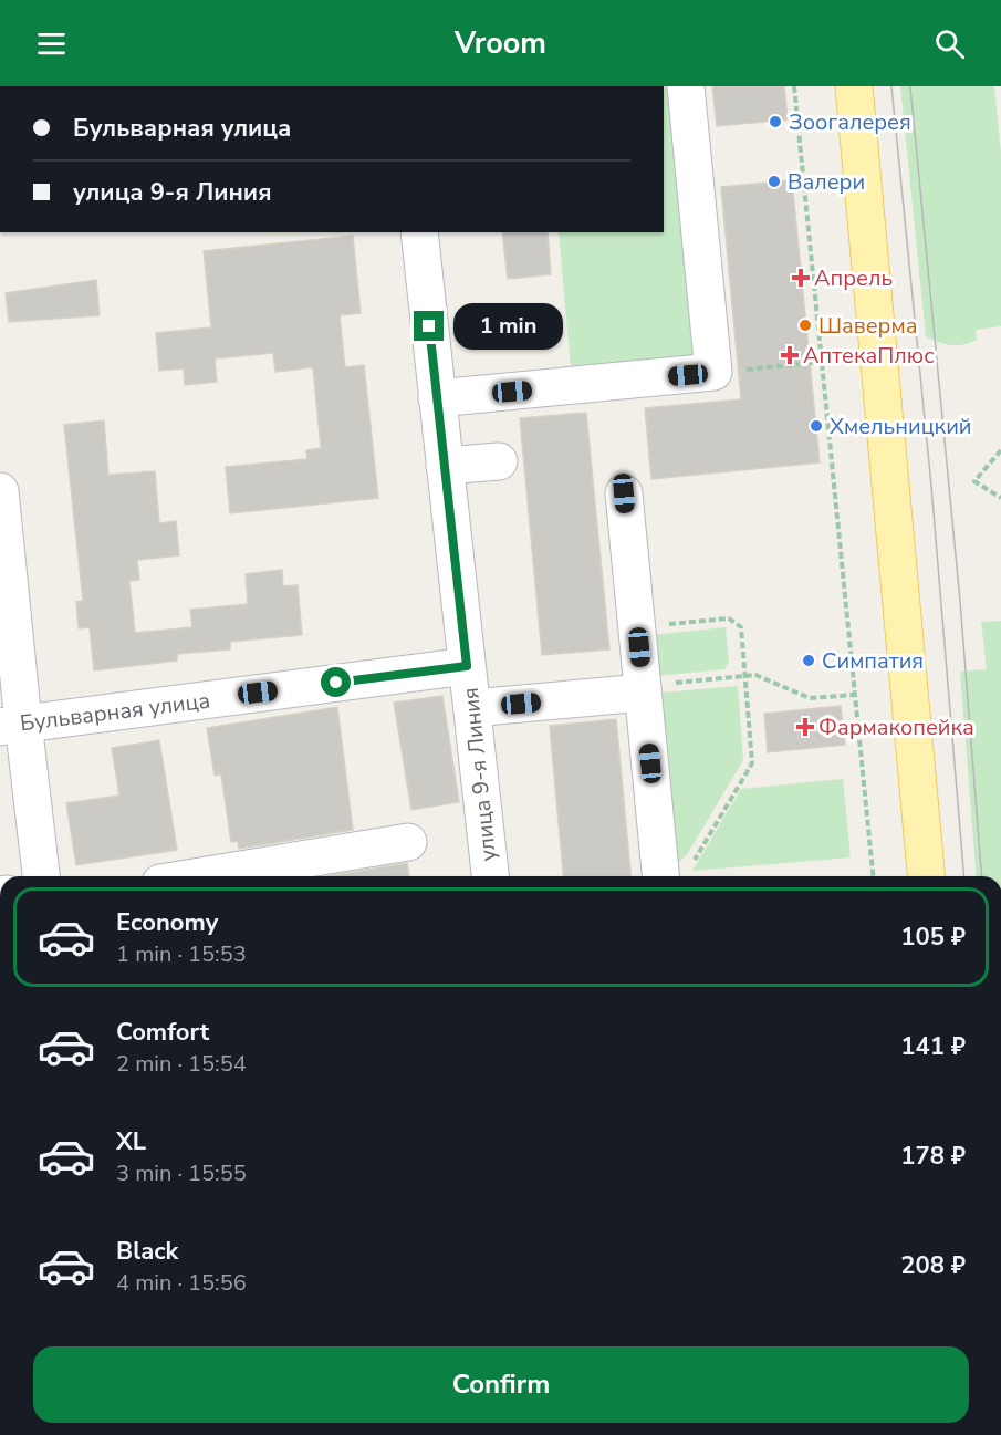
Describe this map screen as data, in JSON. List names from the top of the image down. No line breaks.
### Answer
{"streets":{"street":["Бульварная улица","улица 9-я Линия"]},"crossings":[["Бульварная улица","улица 9-я Линия"]],"places":{"other":["Зоогалерея","Валери","Шаверма","Хмельницкий","Симпатия"],"health":["Апрель","АптекаПлюс","Фармакопейка"]},"page":{"header":"Vroom","banner":["Бульварная улица","улица 9-я Линия"],"bubble":"1 min","list":[{"name":"Economy","note":"1 min · 15:53","value":"105 ₽"},{"name":"Comfort","note":"2 min · 15:54","value":"141 ₽"},{"name":"XL","note":"3 min · 15:55","value":"178 ₽"},{"name":"Black","note":"4 min · 15:56","value":"208 ₽"}],"buttons":"Confirm"}}
